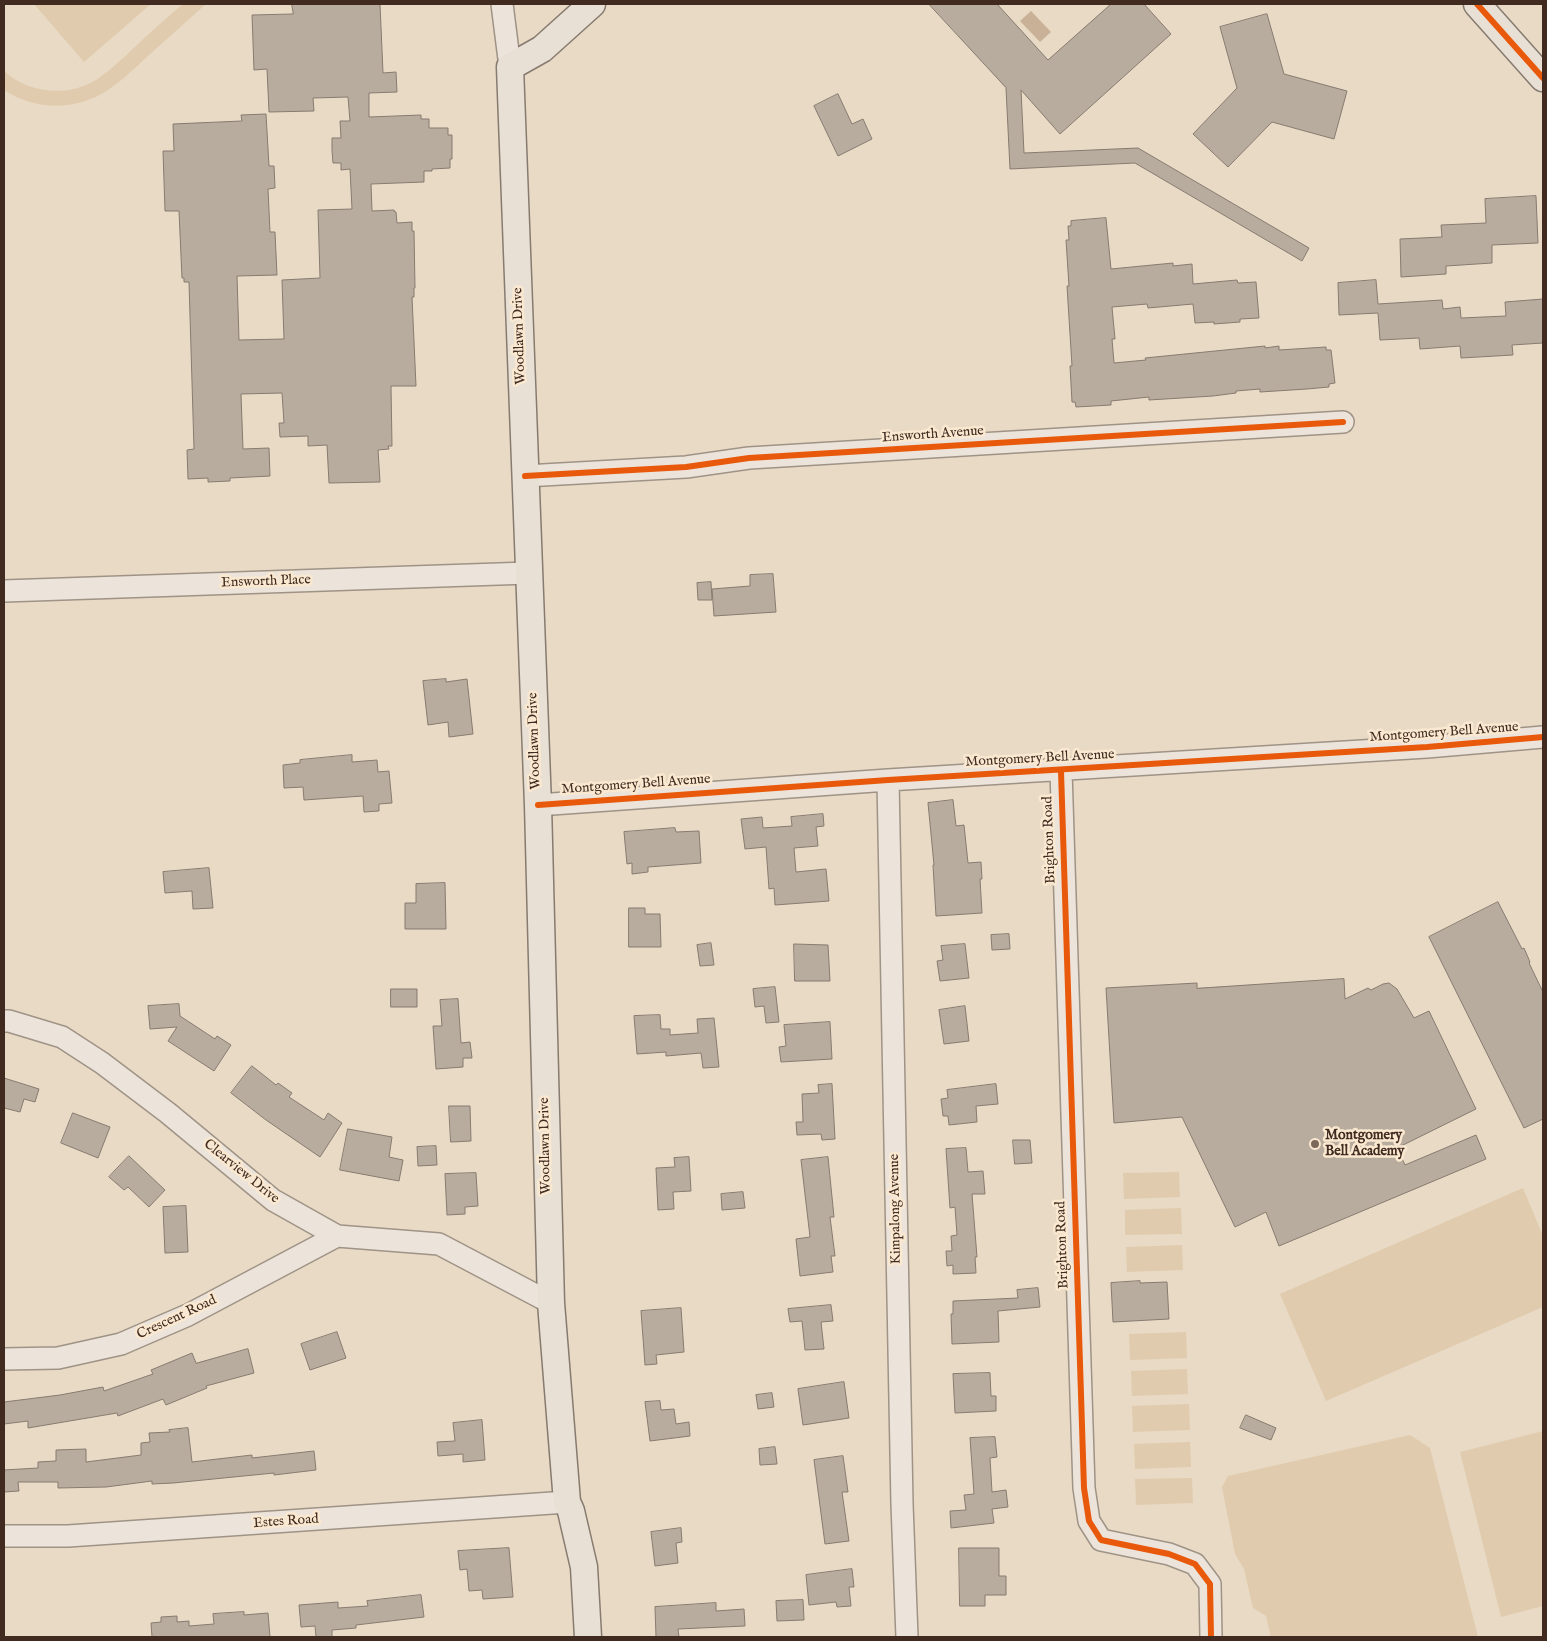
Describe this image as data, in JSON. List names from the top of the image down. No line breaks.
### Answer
{"streets":{"main road":["Woodlawn Drive"],"street":["Ensworth Avenue","Ensworth Place","Montgomery Bell Avenue","Brighton Road","Clearview Drive","Kimpalong Avenue","Crescent Road","Estes Road"]},"crossings":[["Woodlawn Drive","Ensworth Avenue"],["Woodlawn Drive","Ensworth Place"],["Woodlawn Drive","Montgomery Bell Avenue"],["Woodlawn Drive","Clearview Drive"],["Woodlawn Drive","Estes Road"],["Montgomery Bell Avenue","Brighton Road"],["Montgomery Bell Avenue","Kimpalong Avenue"],["Clearview Drive","Crescent Road"]],"places":["Montgomery Bell Academy"]}
